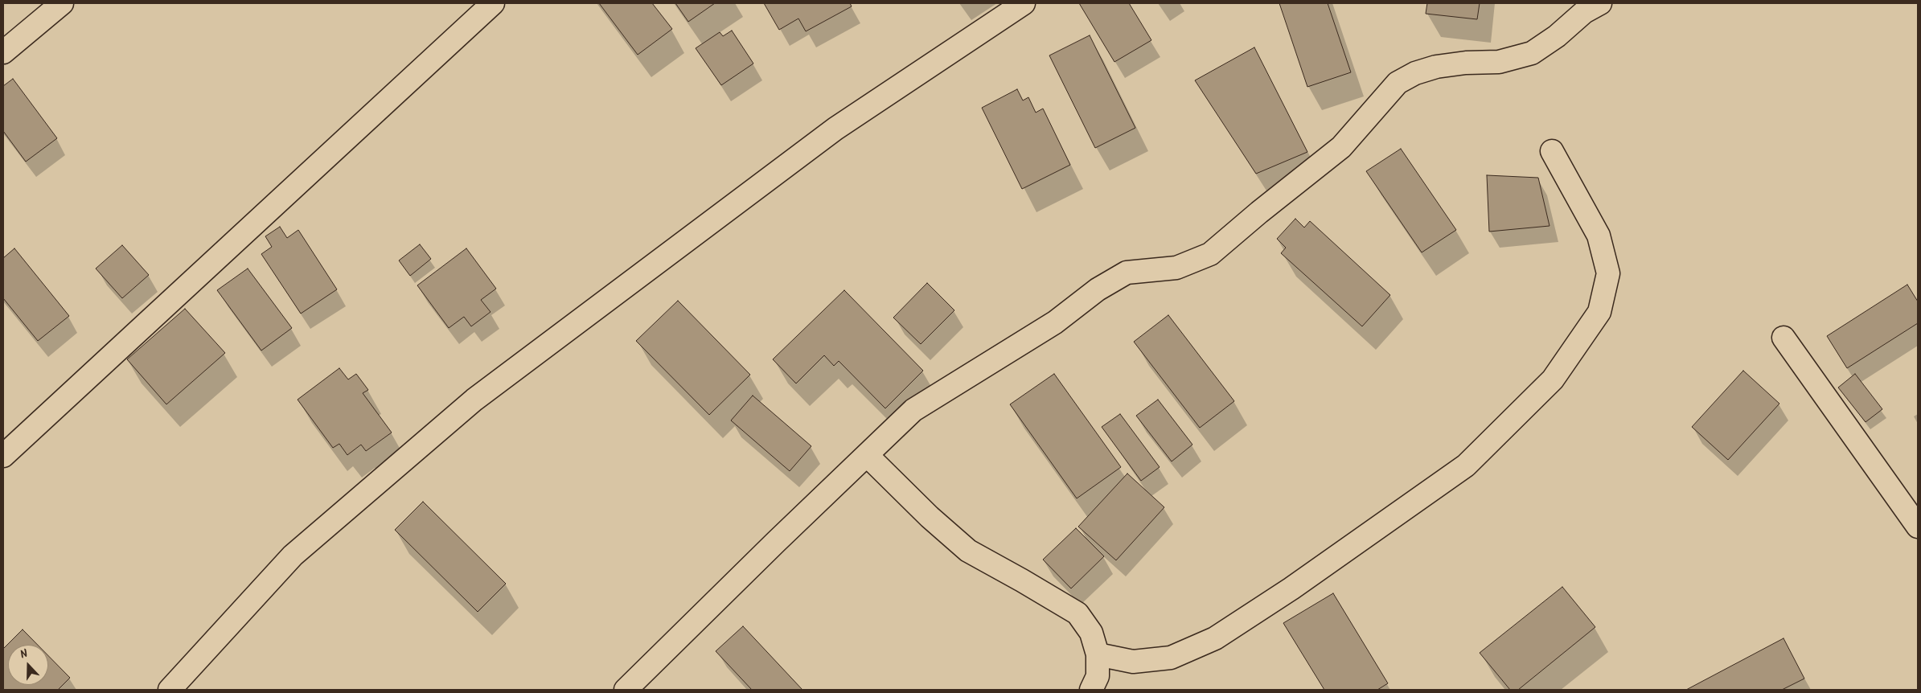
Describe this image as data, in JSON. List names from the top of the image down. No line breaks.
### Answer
{"north":"top"}
